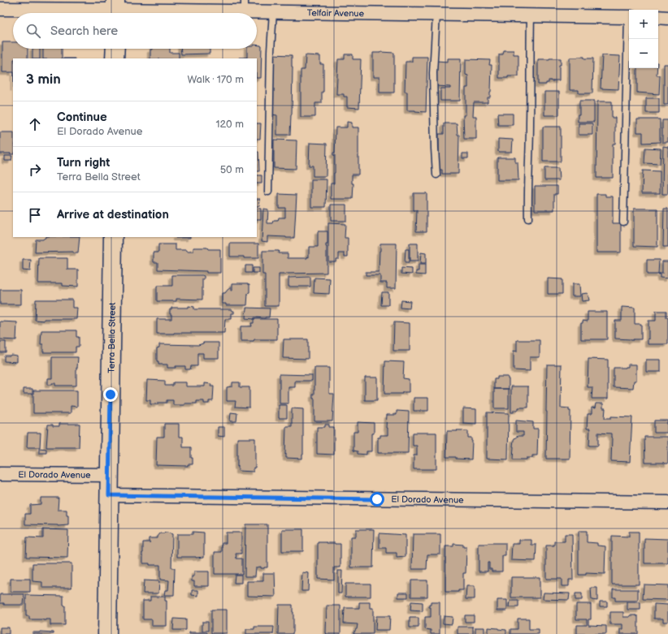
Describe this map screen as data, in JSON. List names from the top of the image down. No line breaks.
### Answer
{"streets":{"main road":["Terra Bella Street"],"street":["Telfair Avenue","El Dorado Avenue"]},"crossings":[["Terra Bella Street","El Dorado Avenue"]],"page":{"map_buttons":["+","−"],"search":"Search here","heading":["3 min","Walk · 170 m"],"list":[["Continue","El Dorado Avenue","120 m"],["Turn right","Terra Bella Street","50 m"],"Arrive at destination"]}}
